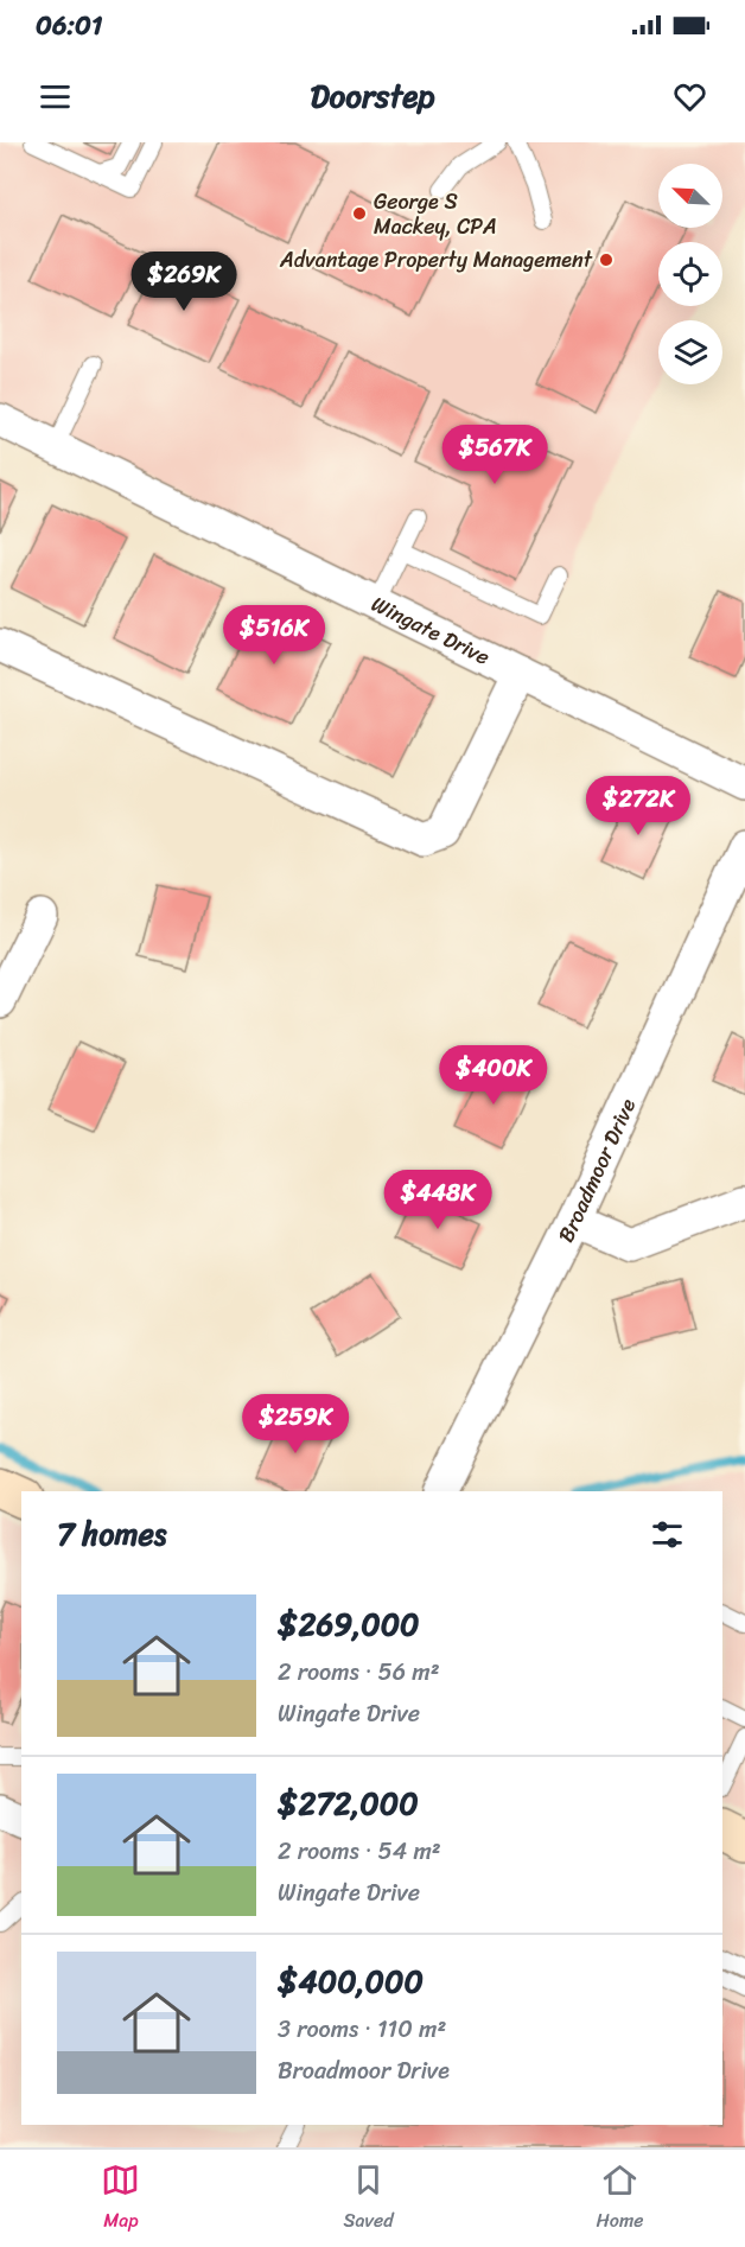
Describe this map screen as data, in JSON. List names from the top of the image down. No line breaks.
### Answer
{"streets":{"street":["Wingate Drive","Broadmoor Drive"]},"places":["George S Mackey, CPA","Advantage Property Management"],"north":"top left","page":{"status":"06:01","header":"Doorstep","price":["$269K","$567K","$516K","$272K","$400K","$448K","$259K"],"heading":"7 homes","list":[{"name":"$269,000","note":"2 rooms · 56 m² · Wingate Drive"},{"name":"$272,000","note":"2 rooms · 54 m² · Wingate Drive"},{"name":"$400,000","note":"3 rooms · 110 m² · Broadmoor Drive"}],"tabs":["Map","Saved","Home"]}}
